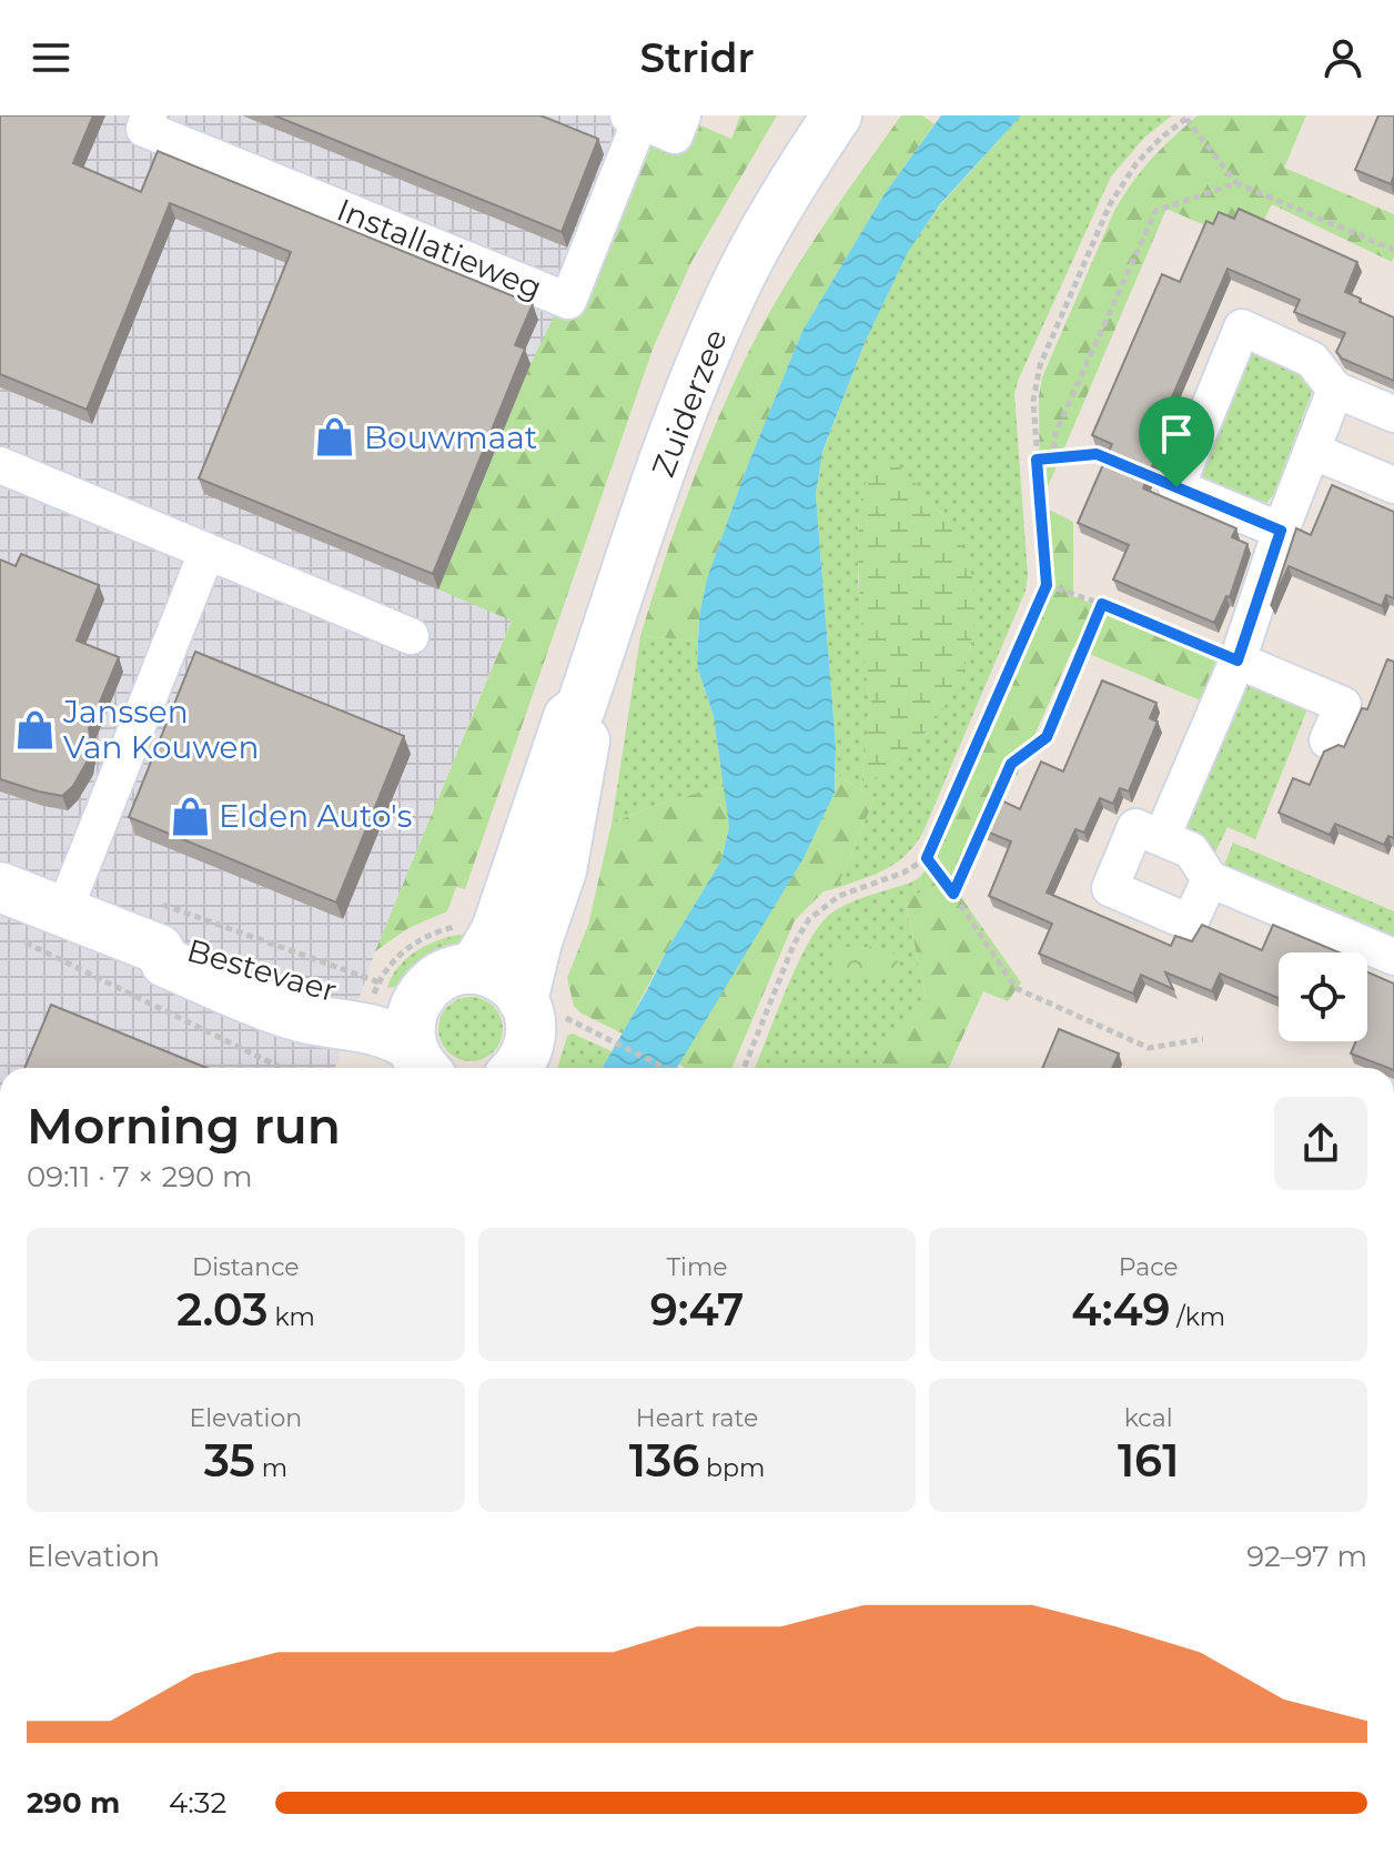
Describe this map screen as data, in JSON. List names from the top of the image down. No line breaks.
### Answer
{"streets":{"street":["Installatieweg","Zuiderzee","Bestevaer"]},"places":{"shop":["Bouwmaat","Janssen Van Kouwen","Elden Auto's"]},"page":{"header":"Stridr","heading":["Morning run","09:11 · 7 × 290 m"],"stats":[["Distance","2.03 km"],["Time","9:47"],["Pace","4:49 /km"],["Elevation","35 m"],["Heart rate","136 bpm"],["kcal","161"]],"chart":["Elevation","92–97 m"],"list":[{"name":"290 m","note":"4:32"}]}}
